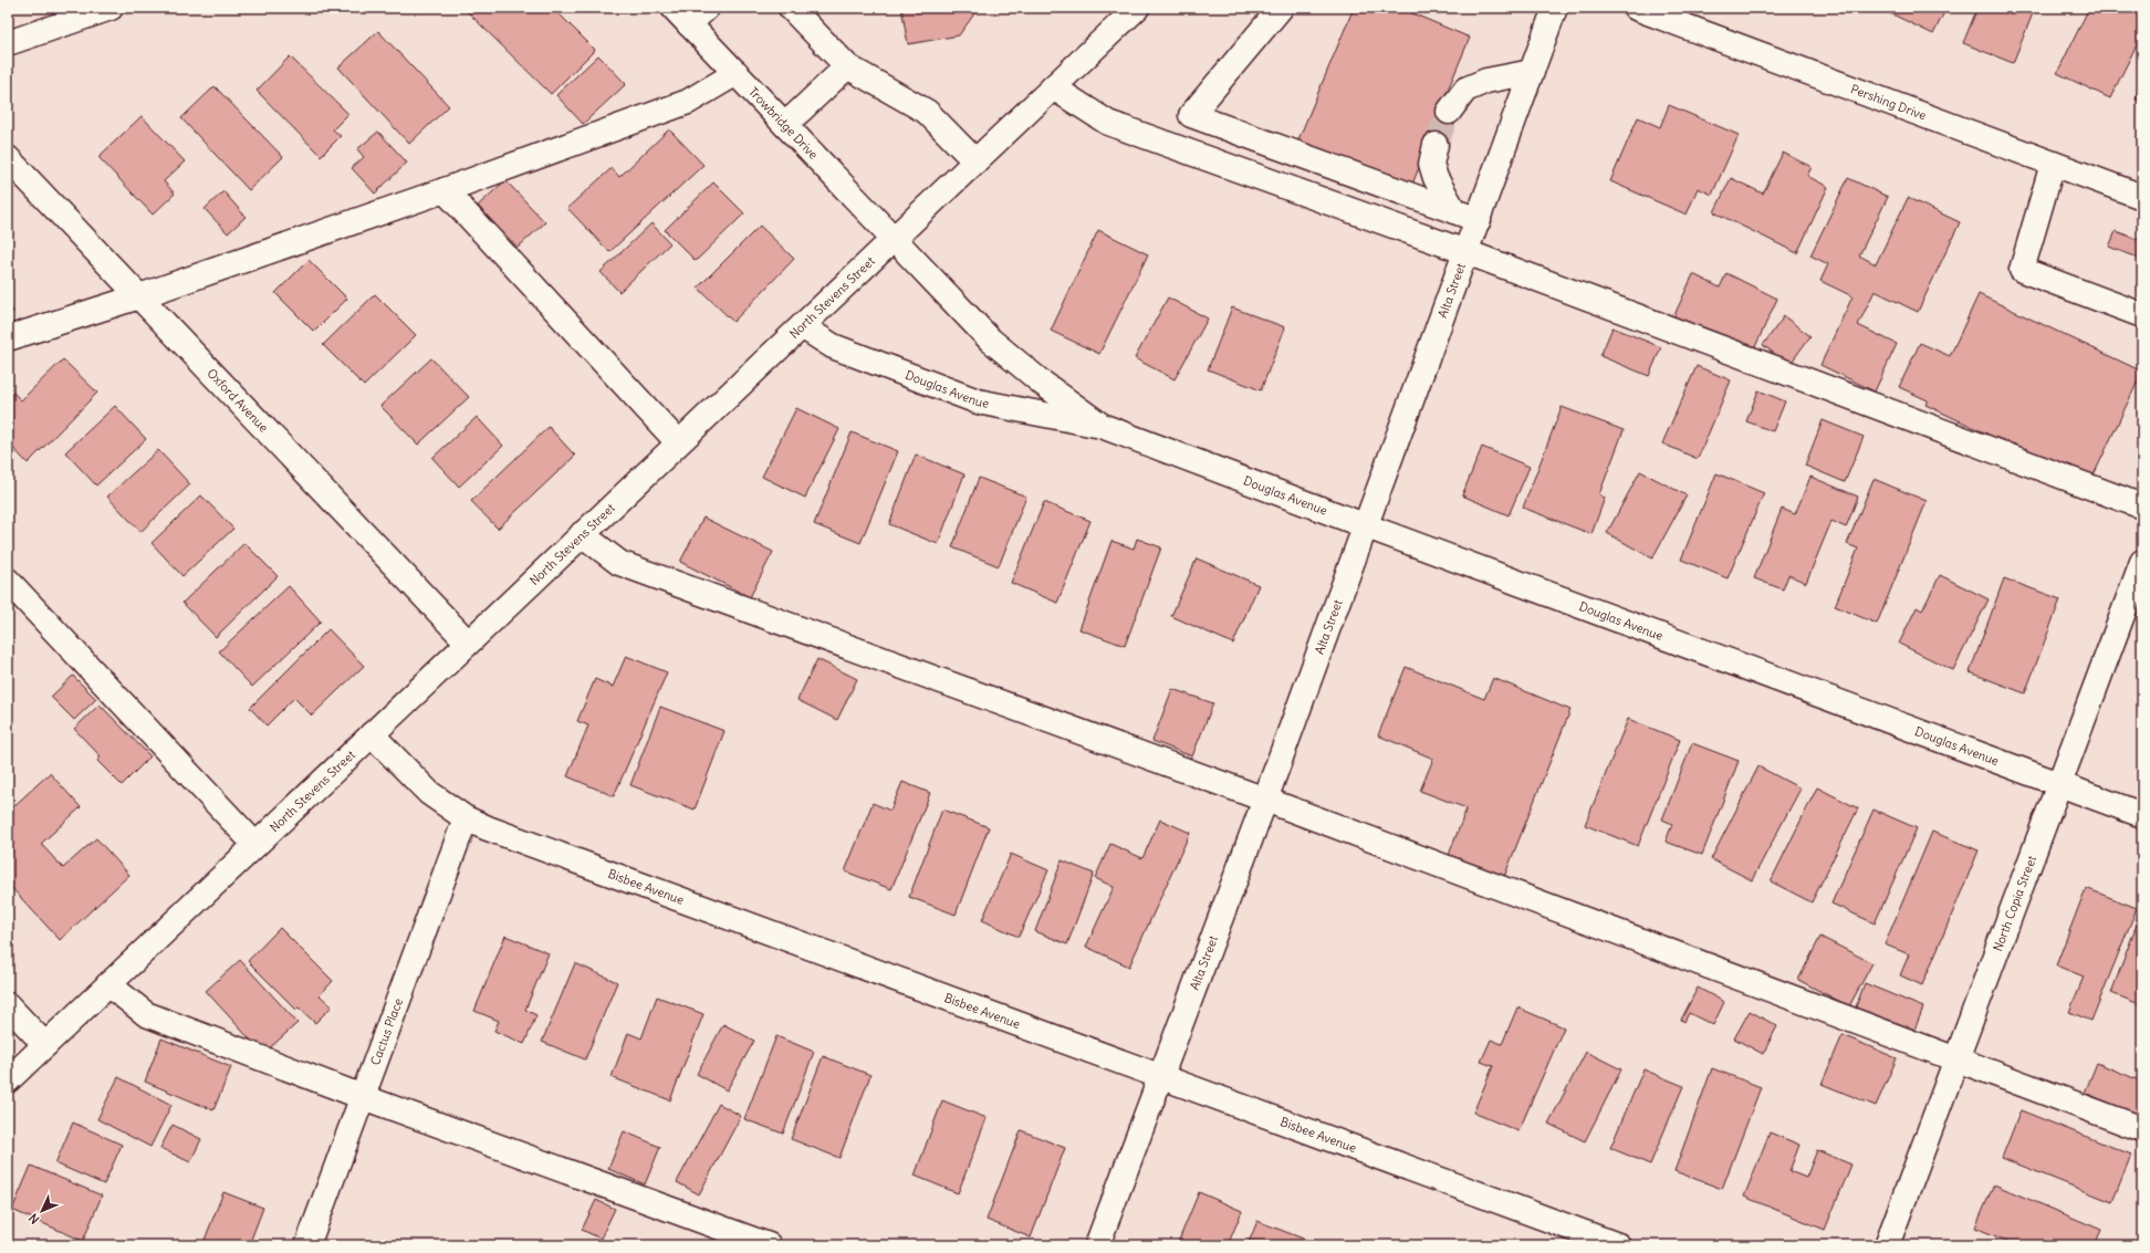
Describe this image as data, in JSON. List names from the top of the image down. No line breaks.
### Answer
{"streets":{"street":["Pershing Drive","Trowbridge Drive","Alta Street","North Stevens Street","Douglas Avenue","Oxford Avenue","Bisbee Avenue","North Copia Street","Cactus Place"]},"crossings":[["Trowbridge Drive","North Stevens Street"],["Trowbridge Drive","Douglas Avenue"],["Alta Street","Douglas Avenue"],["Alta Street","Bisbee Avenue"],["North Stevens Street","Douglas Avenue"],["North Stevens Street","Oxford Avenue"],["North Stevens Street","Bisbee Avenue"],["Douglas Avenue","North Copia Street"],["Bisbee Avenue","Cactus Place"]],"north":"bottom left"}
